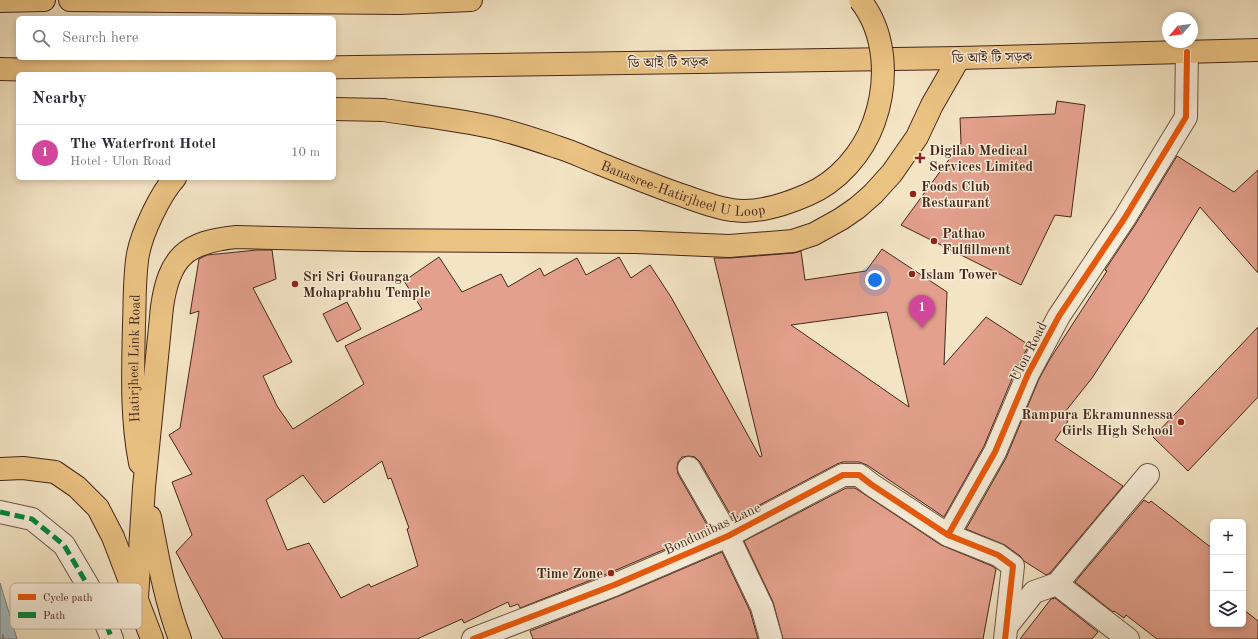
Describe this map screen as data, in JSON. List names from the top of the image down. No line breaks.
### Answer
{"streets":{"main road":["ডি আই টি সড়ক","Banasree-Hatirjheel U Loop","Hatirjheel Link Road"],"street":["Ulon Road","Bondunibas Lane"]},"crossings":[["ডি আই টি সড়ক","Ulon Road"],["Ulon Road","Bondunibas Lane"]],"places":{"health":["Digilab Medical Services Limited"],"other":["Foods Club Restaurant","Pathao Fulfillment","Islam Tower","Sri Sri Gouranga Mohaprabhu Temple","Rampura Ekramunnessa Girls High School","Time Zone"]},"legend":["Cycle path","Path"],"north":"bottom left","page":{"search":"Search here","heading":"Nearby","list":[{"mark":"1","name":"The Waterfront Hotel","note":"Hotel · Ulon Road","value":"10 m"}],"pins":"1","map_buttons":["+","−"]}}
